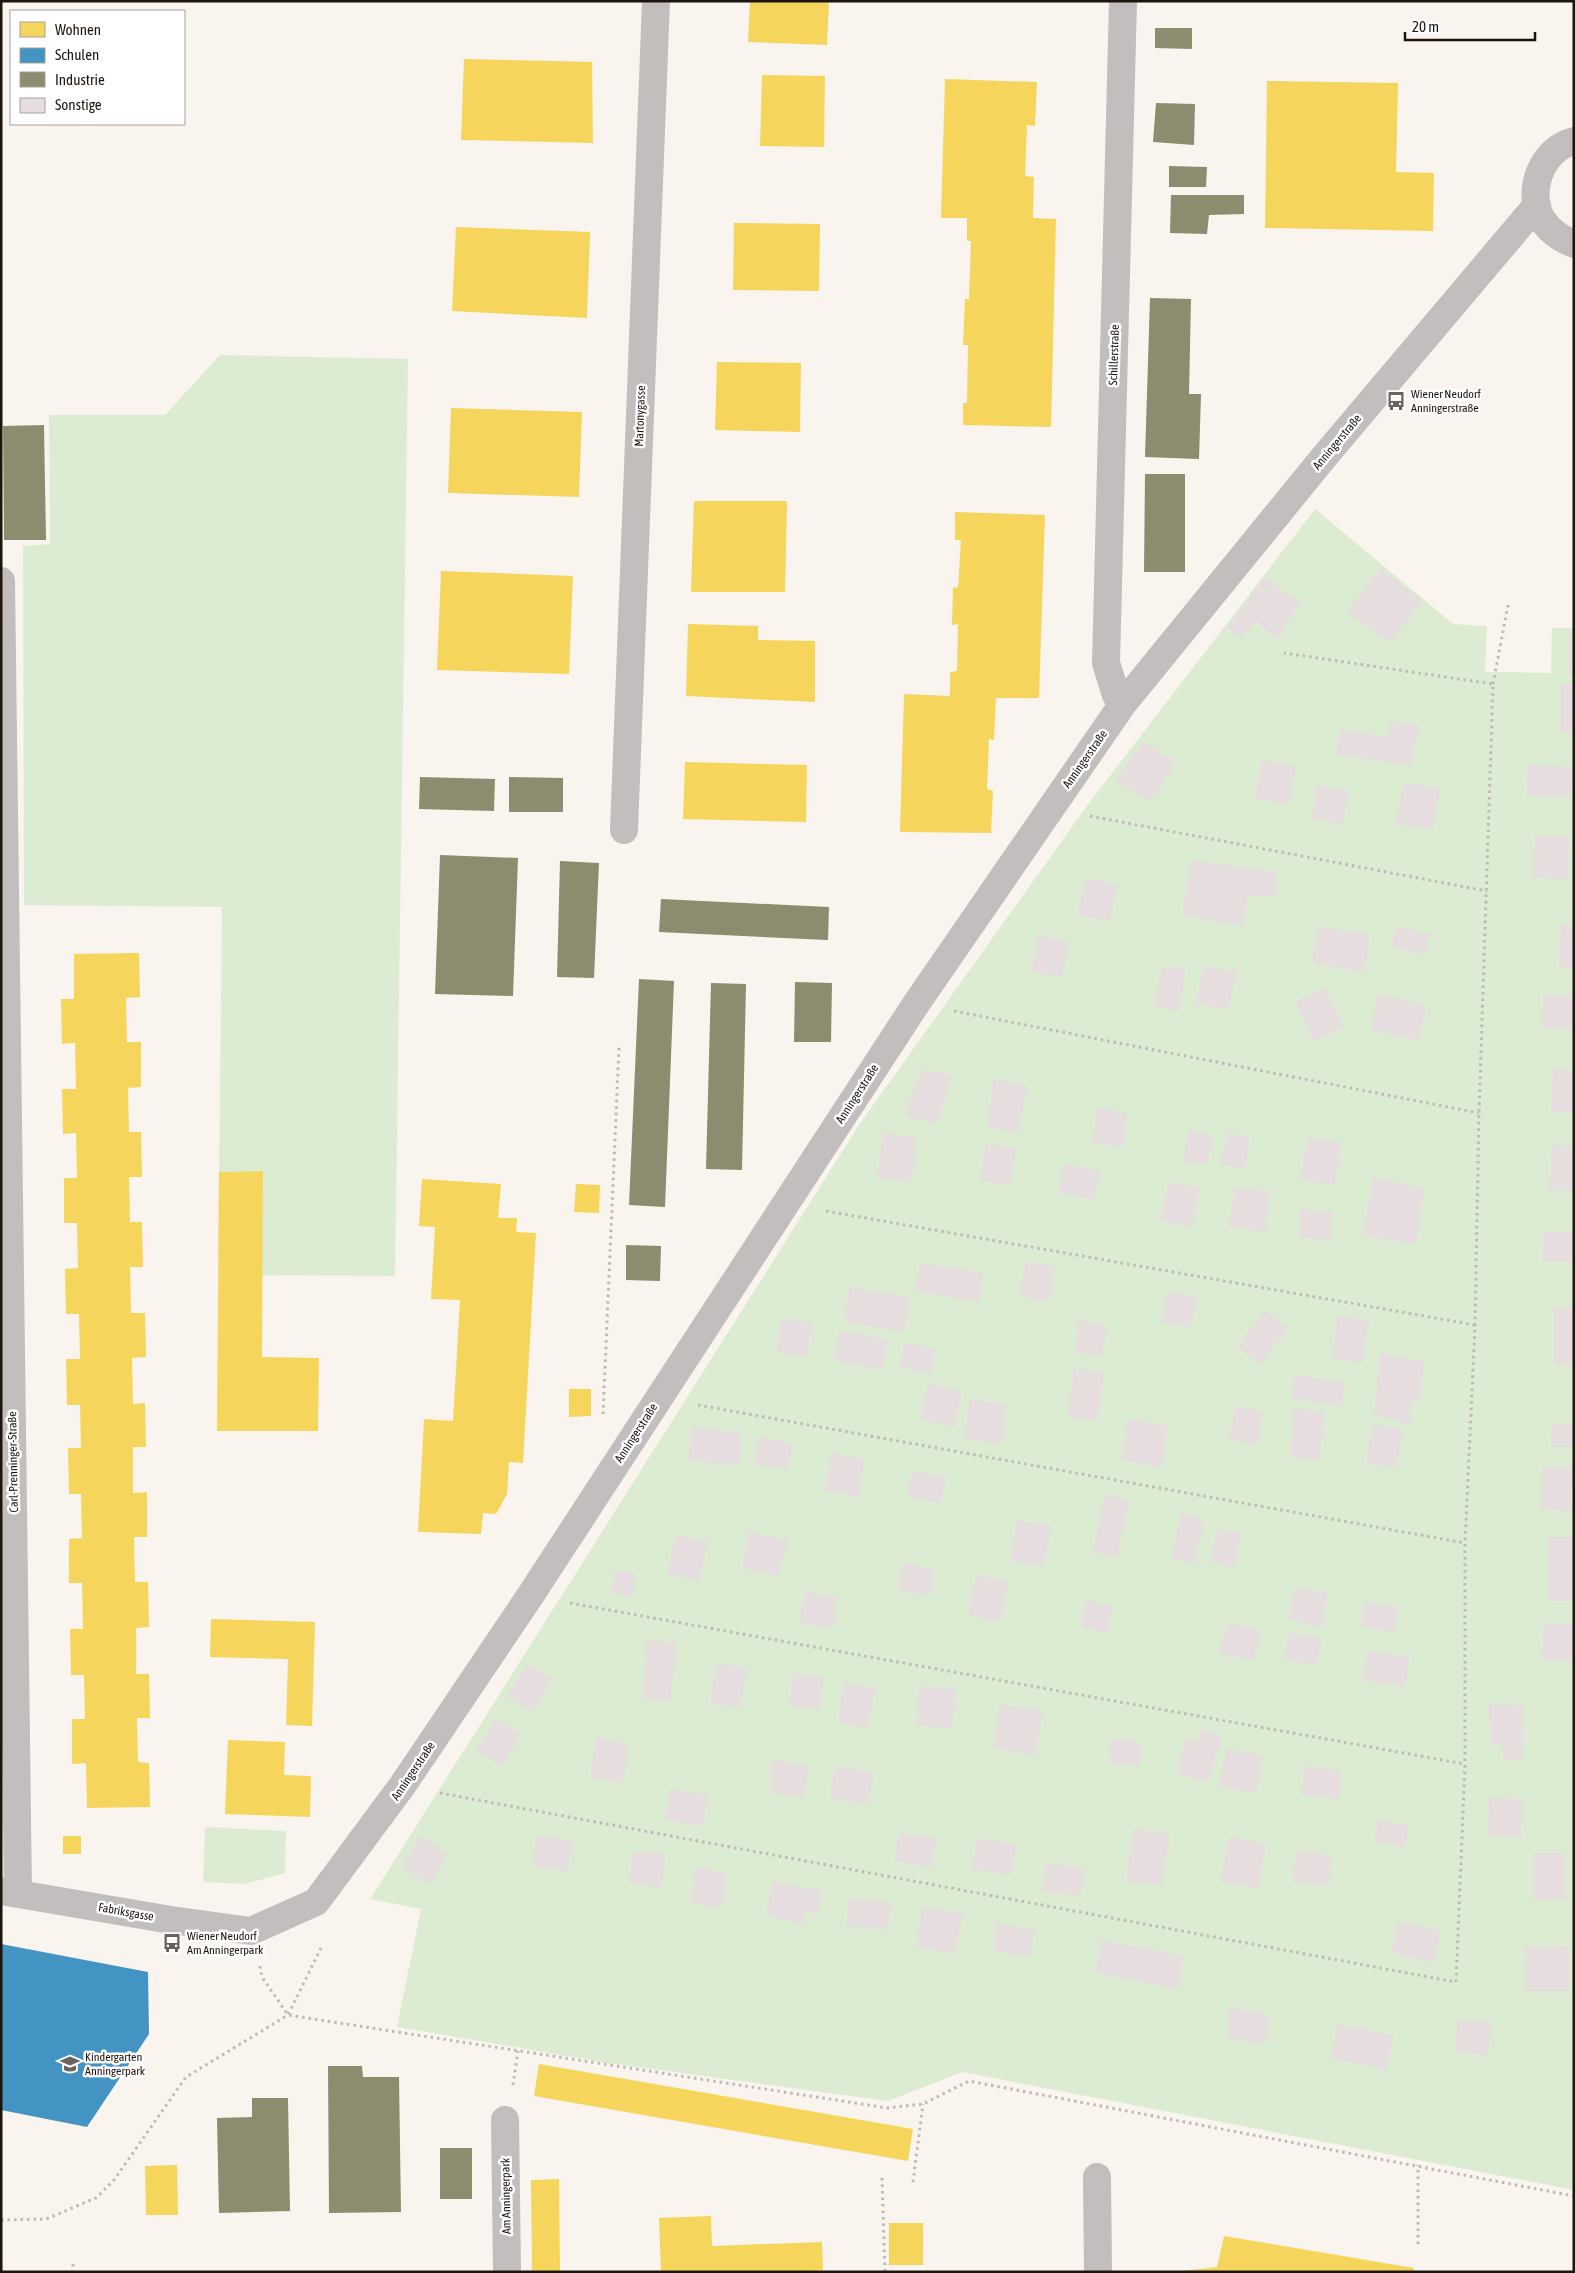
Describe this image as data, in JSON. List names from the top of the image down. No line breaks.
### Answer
{"streets":{"street":["Schillerstraße","Martonygasse","Anningerstraße","Carl-Prenninger-Straße","Fabriksgasse","Am Anningerpark"]},"crossings":[["Schillerstraße","Anningerstraße"],["Anningerstraße","Fabriksgasse"],["Carl-Prenninger-Straße","Fabriksgasse"]],"places":{"bus stop":["Wiener Neudorf Anningerstraße","Wiener Neudorf Am Anningerpark"],"school or university":["Kindergarten Anningerpark"]},"legend":["Wohnen","Schulen","Industrie","Sonstige"],"scale_bar":"20 m"}
